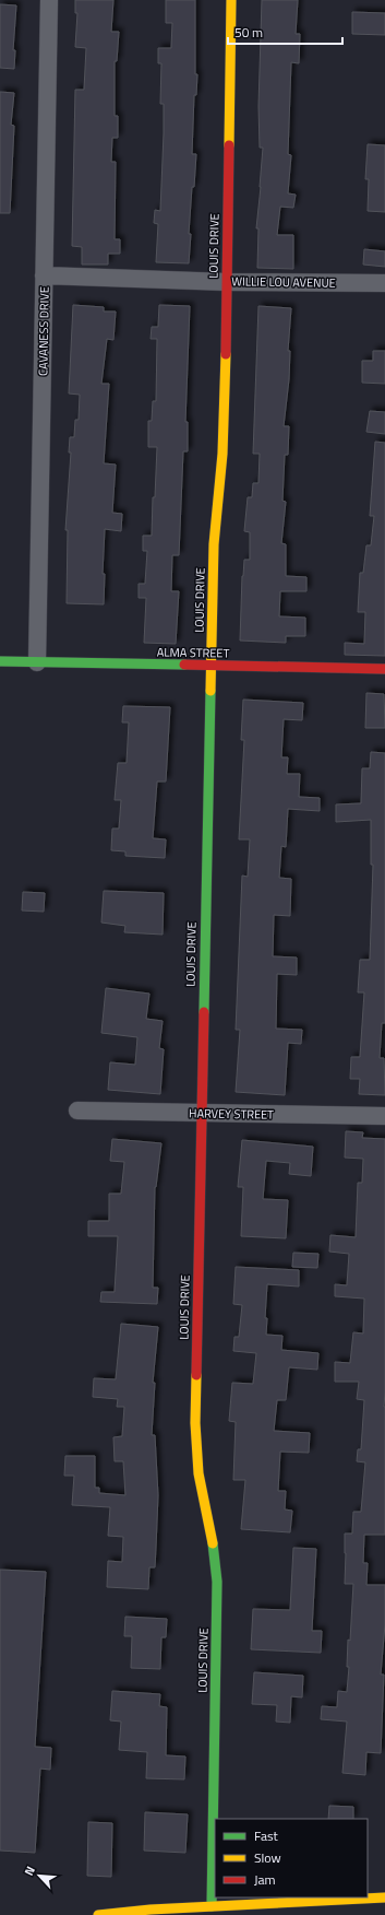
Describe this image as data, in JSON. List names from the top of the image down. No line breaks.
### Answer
{"streets":{"street":["LOUIS DRIVE","WILLIE LOU AVENUE","CAVANESS DRIVE","ALMA STREET","HARVEY STREET"]},"crossings":[["LOUIS DRIVE","WILLIE LOU AVENUE"],["LOUIS DRIVE","ALMA STREET"],["LOUIS DRIVE","HARVEY STREET"],["WILLIE LOU AVENUE","CAVANESS DRIVE"],["CAVANESS DRIVE","ALMA STREET"]],"legend":["Fast","Slow","Jam"],"scale_bar":"50 m","north":"top left"}
